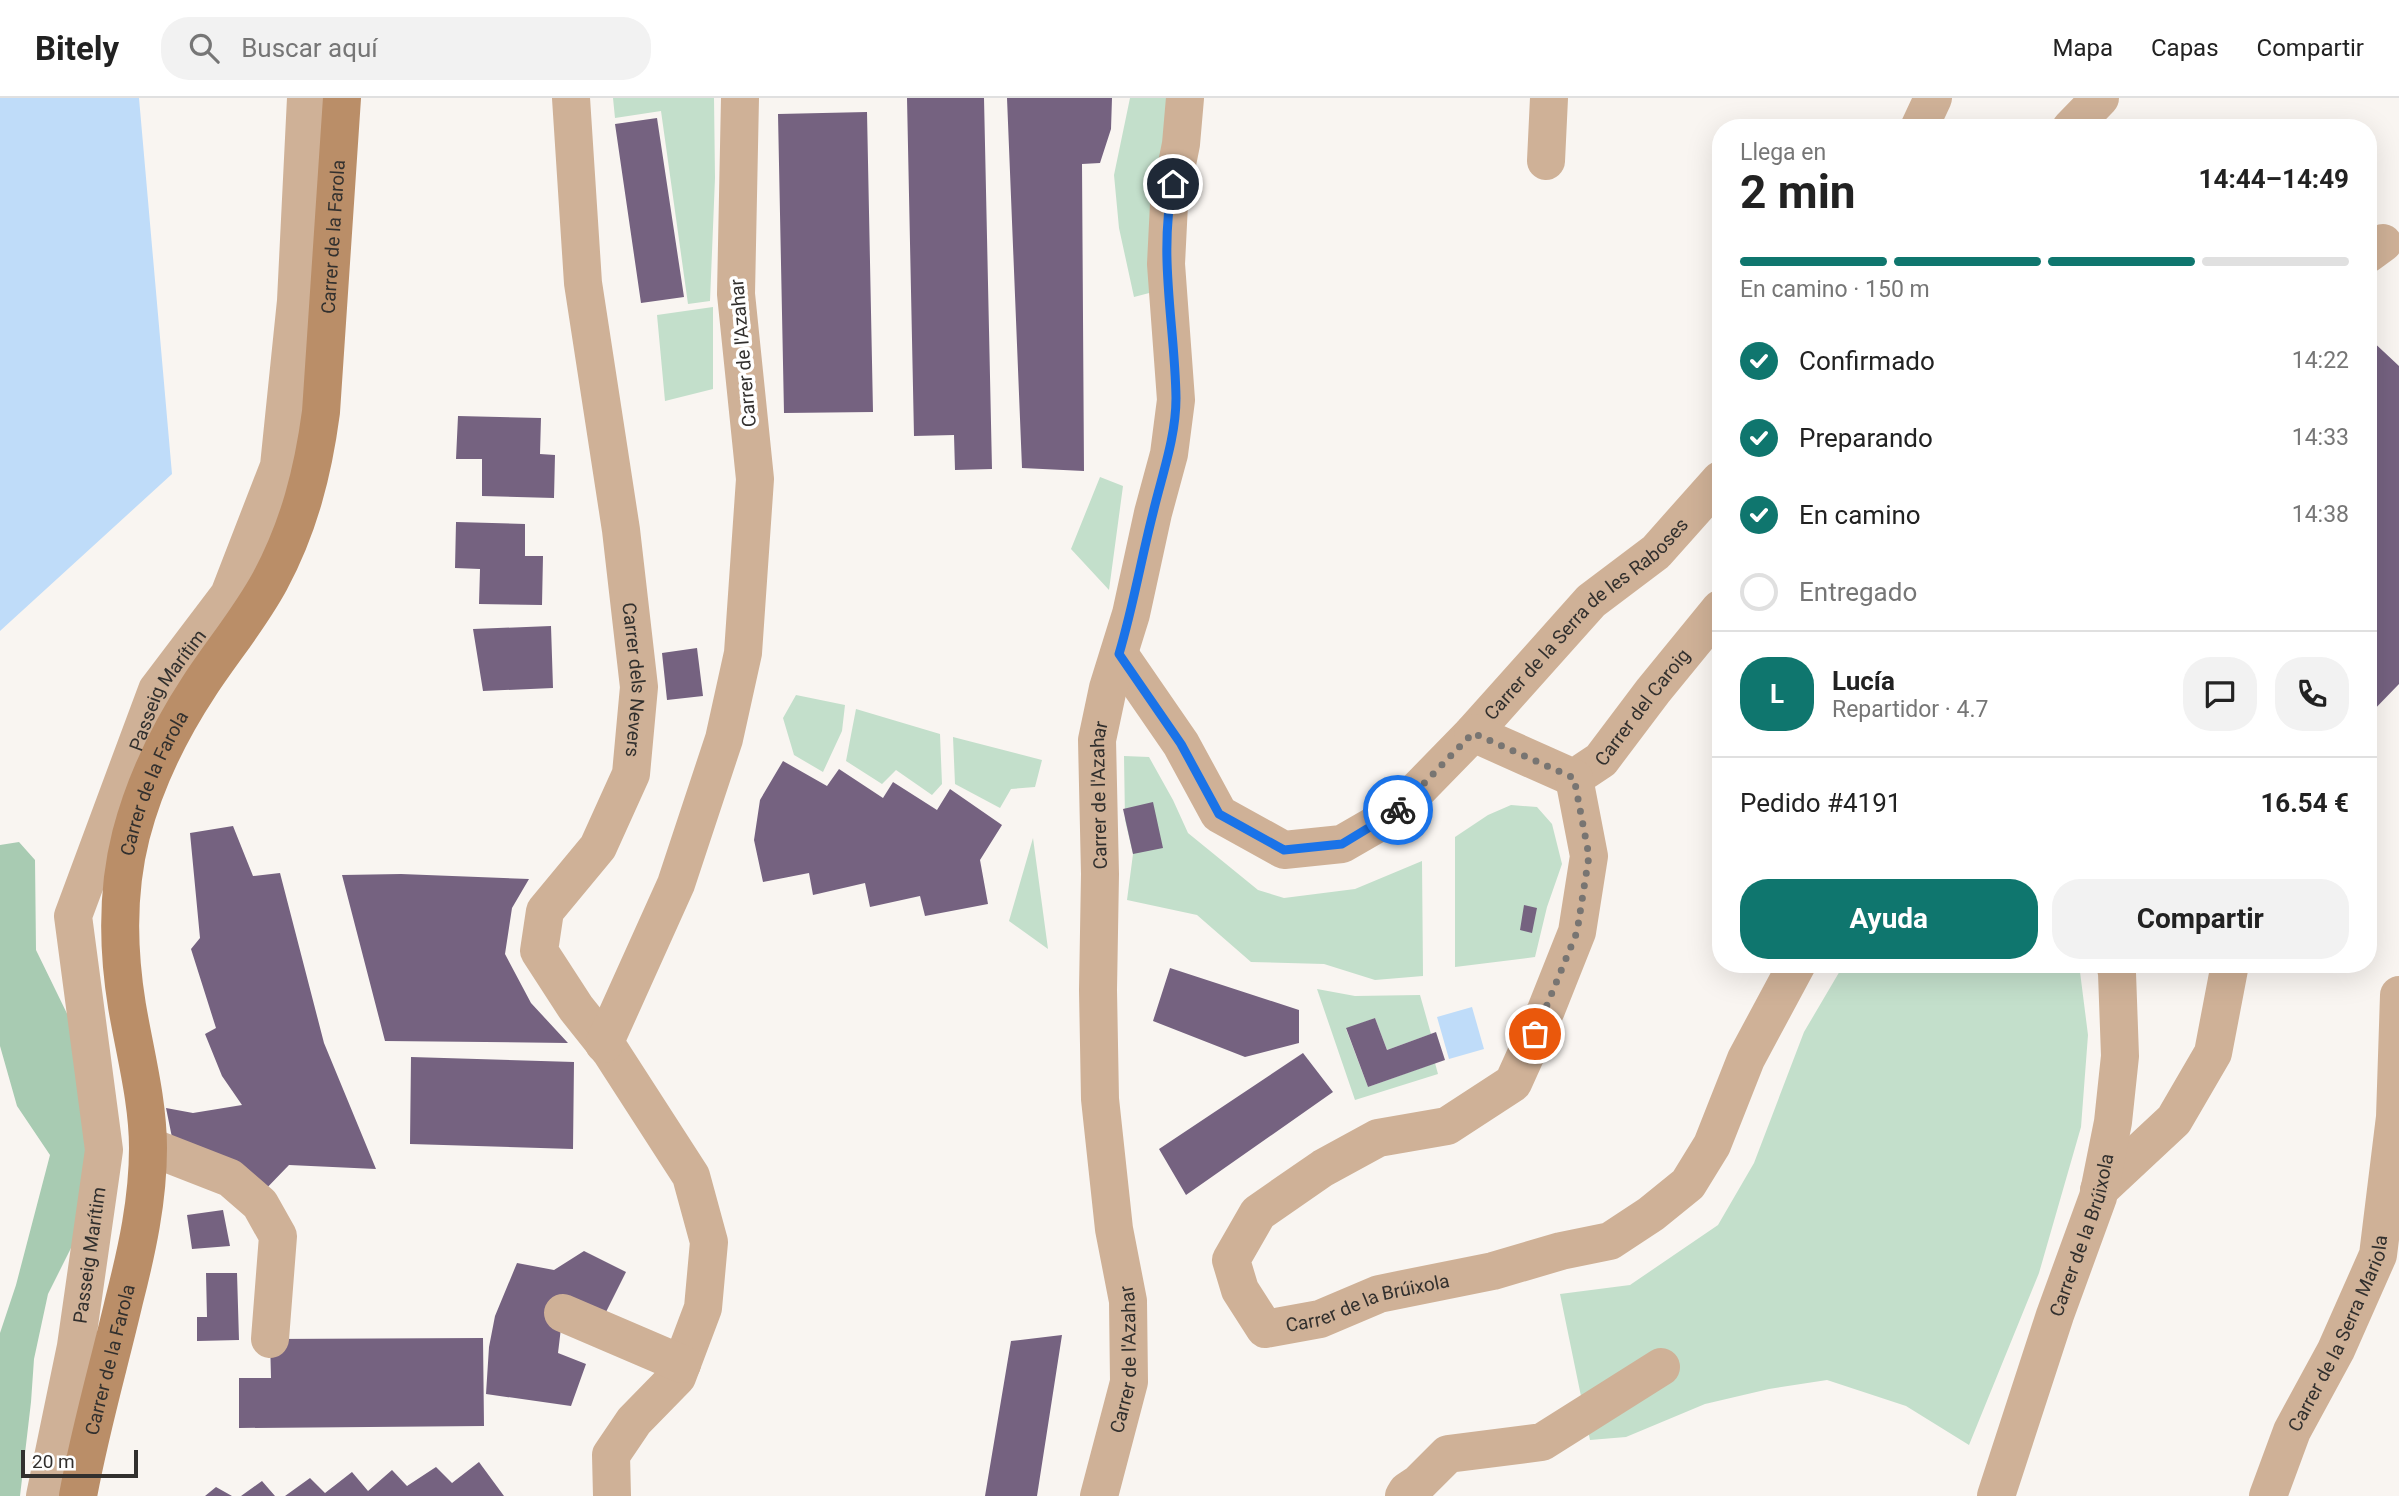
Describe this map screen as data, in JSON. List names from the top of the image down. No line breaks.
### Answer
{"streets":{"street":["Carrer de la Farola","Carrer de l'Azahar","Carrer de la Serra de les Raboses","Carrer dels Nevers","Passeig Marítim","Carrer del Caroig","Carrer de la Brúixola","Carrer de la Serra Mariola"]},"crossings":[["Carrer de l'Azahar","Carrer de la Serra de les Raboses"],["Carrer de l'Azahar","Carrer dels Nevers"],["Carrer de la Serra de les Raboses","Carrer del Caroig"],["Carrer del Caroig","Carrer de la Brúixola"]],"scale_bar":"20 m","page":{"header":"Bitely","search":"Buscar aquí","nav":["Mapa","Capas","Compartir"],"heading":["2 min","Llega en","14:44–14:49"],"panel":["Lucía","Repartidor · 4.7","Pedido #4191","16.54 €"],"bar":"En camino · 150 m","list":[["Confirmado","14:22"],["Preparando","14:33"],["En camino","14:38"],"Entregado"],"round":"L","buttons":["Ayuda","Compartir"],"scale":"20 m"}}
